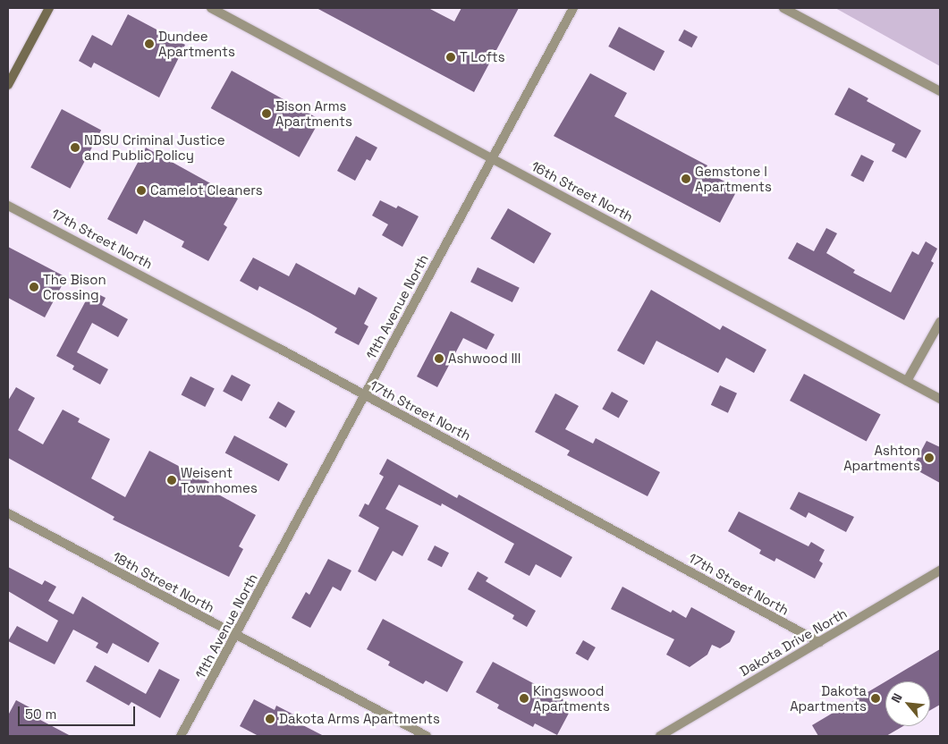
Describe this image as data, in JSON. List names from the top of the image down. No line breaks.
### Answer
{"streets":{"street":["16th Street North","17th Street North","11th Avenue North","18th Street North","Dakota Drive North"]},"crossings":[["16th Street North","11th Avenue North"],["17th Street North","11th Avenue North"],["17th Street North","Dakota Drive North"],["11th Avenue North","18th Street North"]],"places":["Dundee Apartments","T Lofts","Bison Arms Apartments","NDSU Criminal Justice and Public Policy","Gemstone I Apartments","Camelot Cleaners","The Bison Crossing","Ashwood III","Ashton Apartments","Weisent Townhomes","Kingswood Apartments","Dakota Apartments","Dakota Arms Apartments"],"scale_bar":"50 m","north":"top left"}
